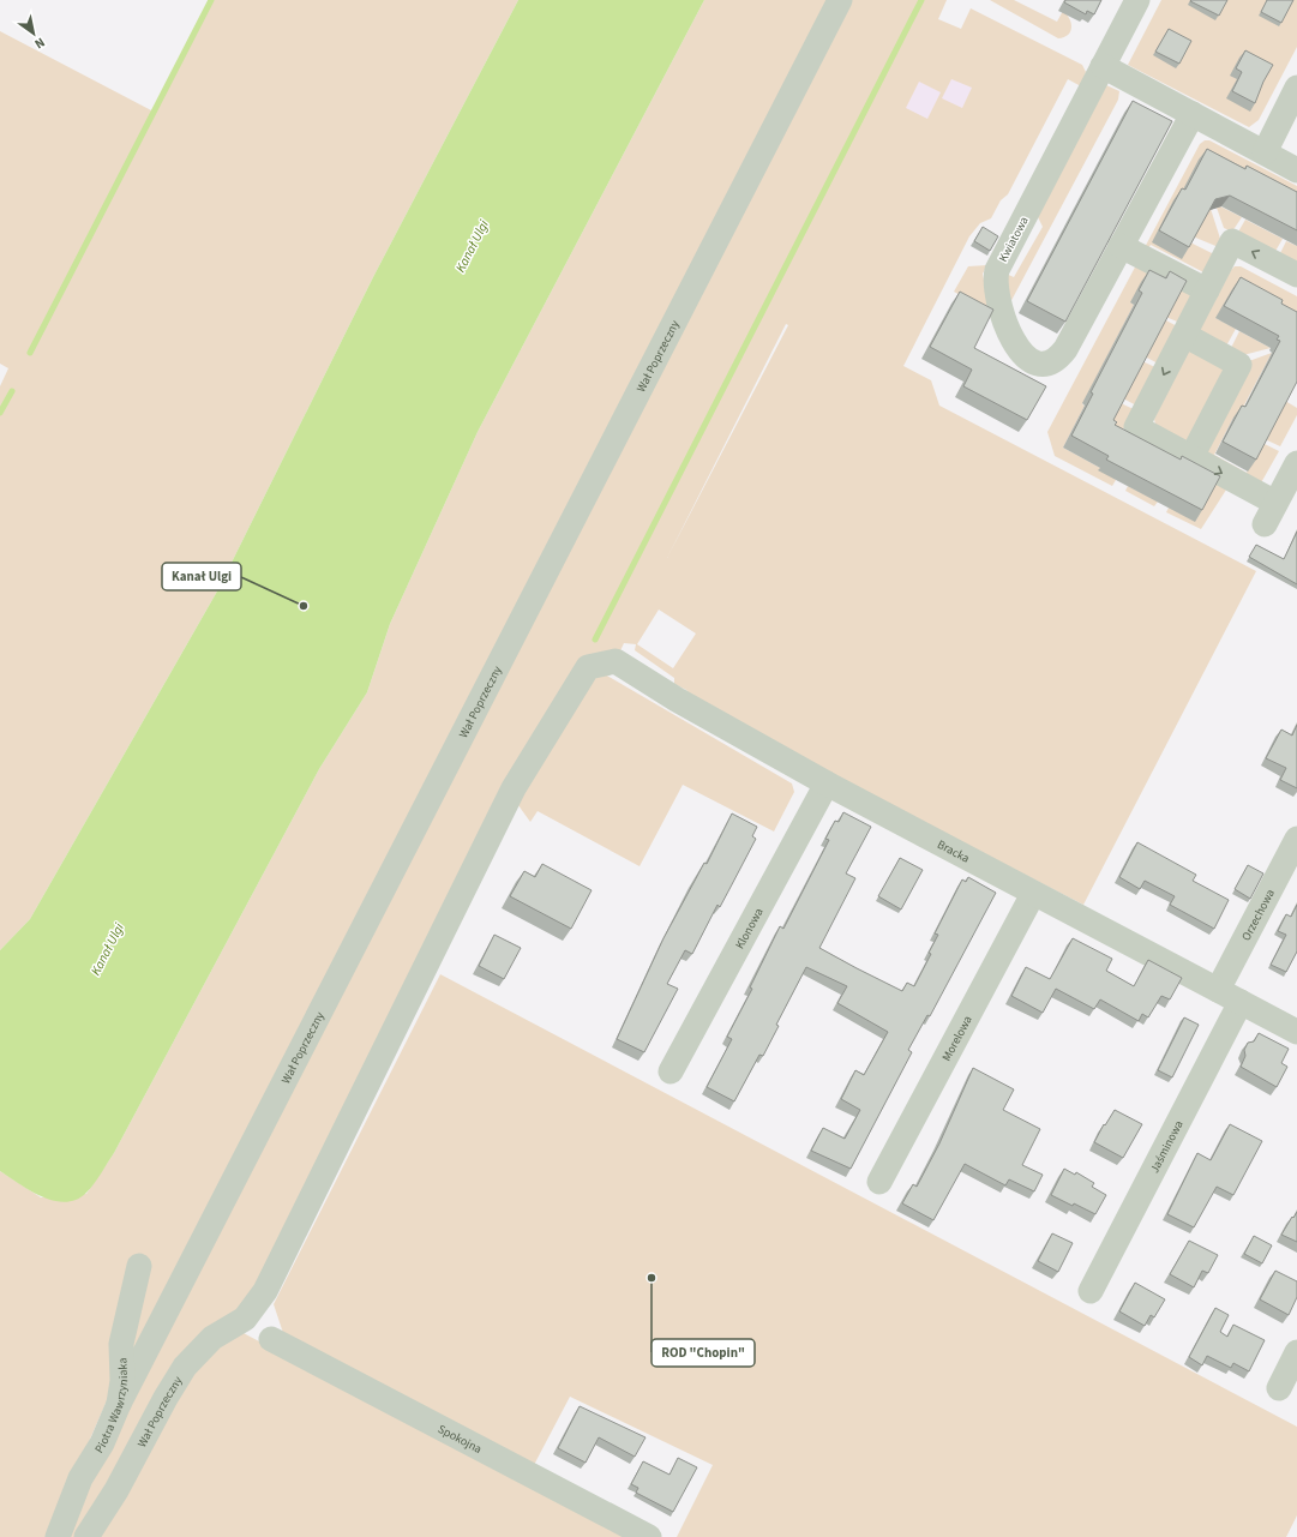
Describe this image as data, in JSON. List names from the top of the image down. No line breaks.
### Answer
{"streets":{"street":["Kwiatowa","Wał Poprzeczny","Bracka","Orzechowa","Klonowa","Morelowa","Jaśminowa","Piotra Wawrzyniaka","Spokojna"]},"crossings":[["Wał Poprzeczny","Bracka"],["Wał Poprzeczny","Piotra Wawrzyniaka"],["Bracka","Orzechowa"],["Bracka","Klonowa"],["Bracka","Morelowa"],["Bracka","Jaśminowa"]],"water":["Kanał Ulgi"],"places":["Kanał Ulgi","ROD \"Chopin\""],"north":"bottom right"}
